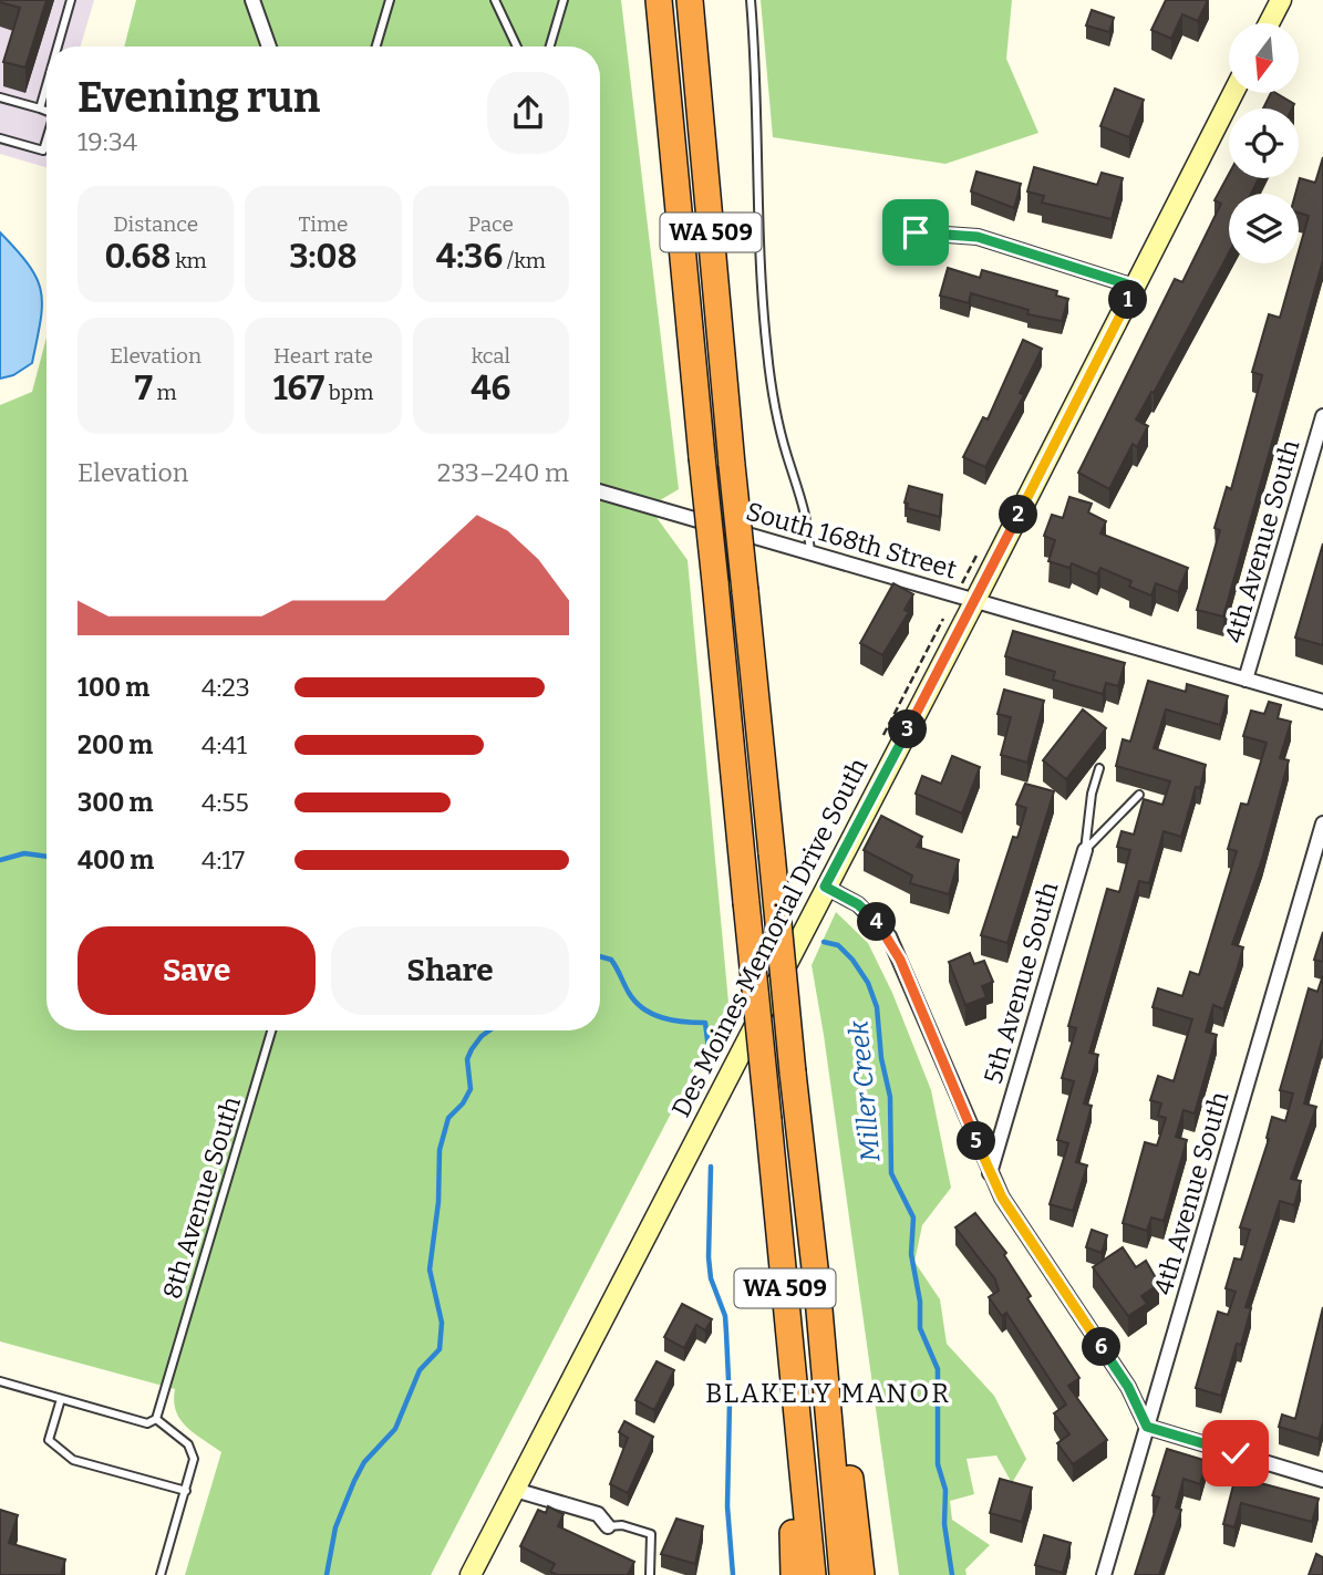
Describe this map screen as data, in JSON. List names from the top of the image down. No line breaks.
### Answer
{"streets":{"highway":["WA 509"],"main road":["Des Moines Memorial Drive South"],"street":["South 168th Street","4th Avenue South","5th Avenue South"],"lane":["8th Avenue South"]},"crossings":[["South 168th Street","4th Avenue South"],["South 168th Street","Des Moines Memorial Drive South"]],"districts":["BLAKELY MANOR"],"water":["Miller Creek"],"north":"bottom","page":{"heading":["Evening run","19:34"],"stats":[["Distance","0.68 km"],["Time","3:08"],["Pace","4:36 /km"],["Elevation","7 m"],["Heart rate","167 bpm"],["kcal","46"]],"pins":["1","2","3","4","5","6"],"chart":["Elevation","233–240 m"],"list":[{"name":"100 m","note":"4:23"},{"name":"200 m","note":"4:41"},{"name":"300 m","note":"4:55"},{"name":"400 m","note":"4:17"}],"buttons":["Save","Share"]}}
